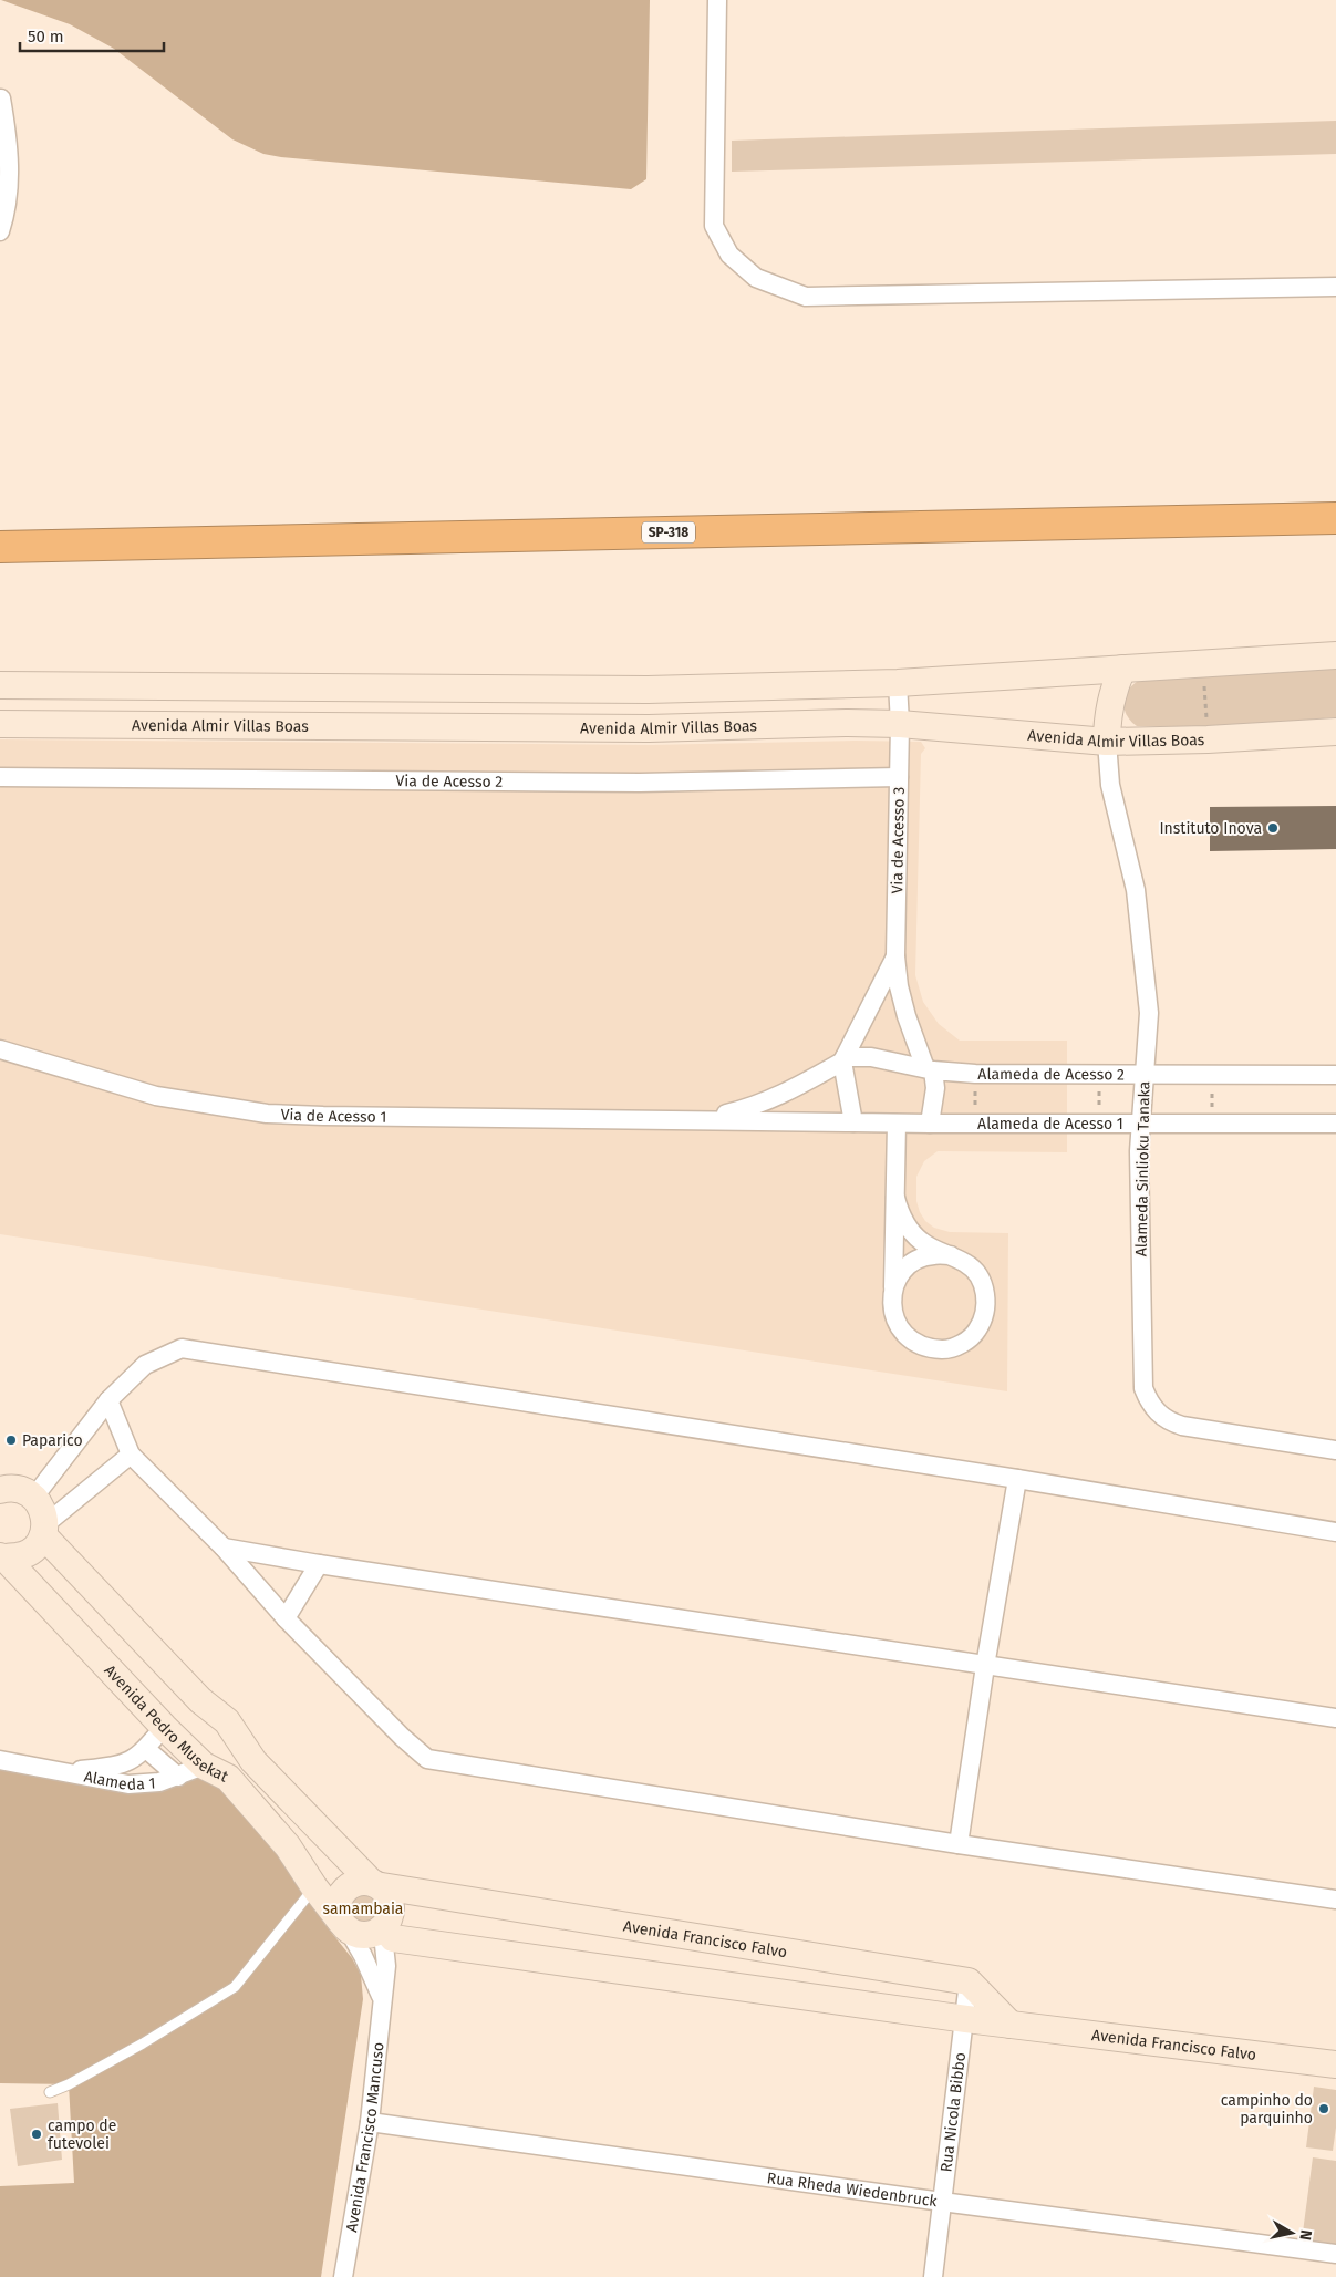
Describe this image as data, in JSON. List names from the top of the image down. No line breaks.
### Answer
{"streets":{"highway":["SP-318"],"street":["Avenida Almir Villas Boas","Via de Acesso 2","Via de Acesso 3","Alameda de Acesso 2","Via de Acesso 1","Alameda de Acesso 1","Alameda Sinlioku Tanaka","Avenida Pedro Musekat","Alameda 1","Avenida Francisco Falvo","Rua Nicola Bibbo","Avenida Francisco Mancuso","Rua Rheda Wiedenbruck"]},"crossings":[["Avenida Almir Villas Boas","Via de Acesso 3"],["Avenida Almir Villas Boas","Alameda Sinlioku Tanaka"],["Via de Acesso 2","Via de Acesso 3"],["Via de Acesso 3","Alameda de Acesso 2"],["Alameda de Acesso 2","Alameda Sinlioku Tanaka"],["Via de Acesso 1","Alameda de Acesso 1"],["Alameda de Acesso 1","Alameda Sinlioku Tanaka"],["Avenida Pedro Musekat","Alameda 1"],["Avenida Pedro Musekat","Avenida Francisco Falvo"],["Avenida Pedro Musekat","Avenida Francisco Mancuso"],["Avenida Francisco Falvo","Rua Nicola Bibbo"],["Avenida Francisco Falvo","Avenida Francisco Mancuso"],["Rua Nicola Bibbo","Rua Rheda Wiedenbruck"],["Avenida Francisco Mancuso","Rua Rheda Wiedenbruck"]],"parks":["samambaia"],"places":["Instituto Inova","Paparico","campinho do parquinho","campo de futevolei"],"scale_bar":"50 m","north":"right"}
